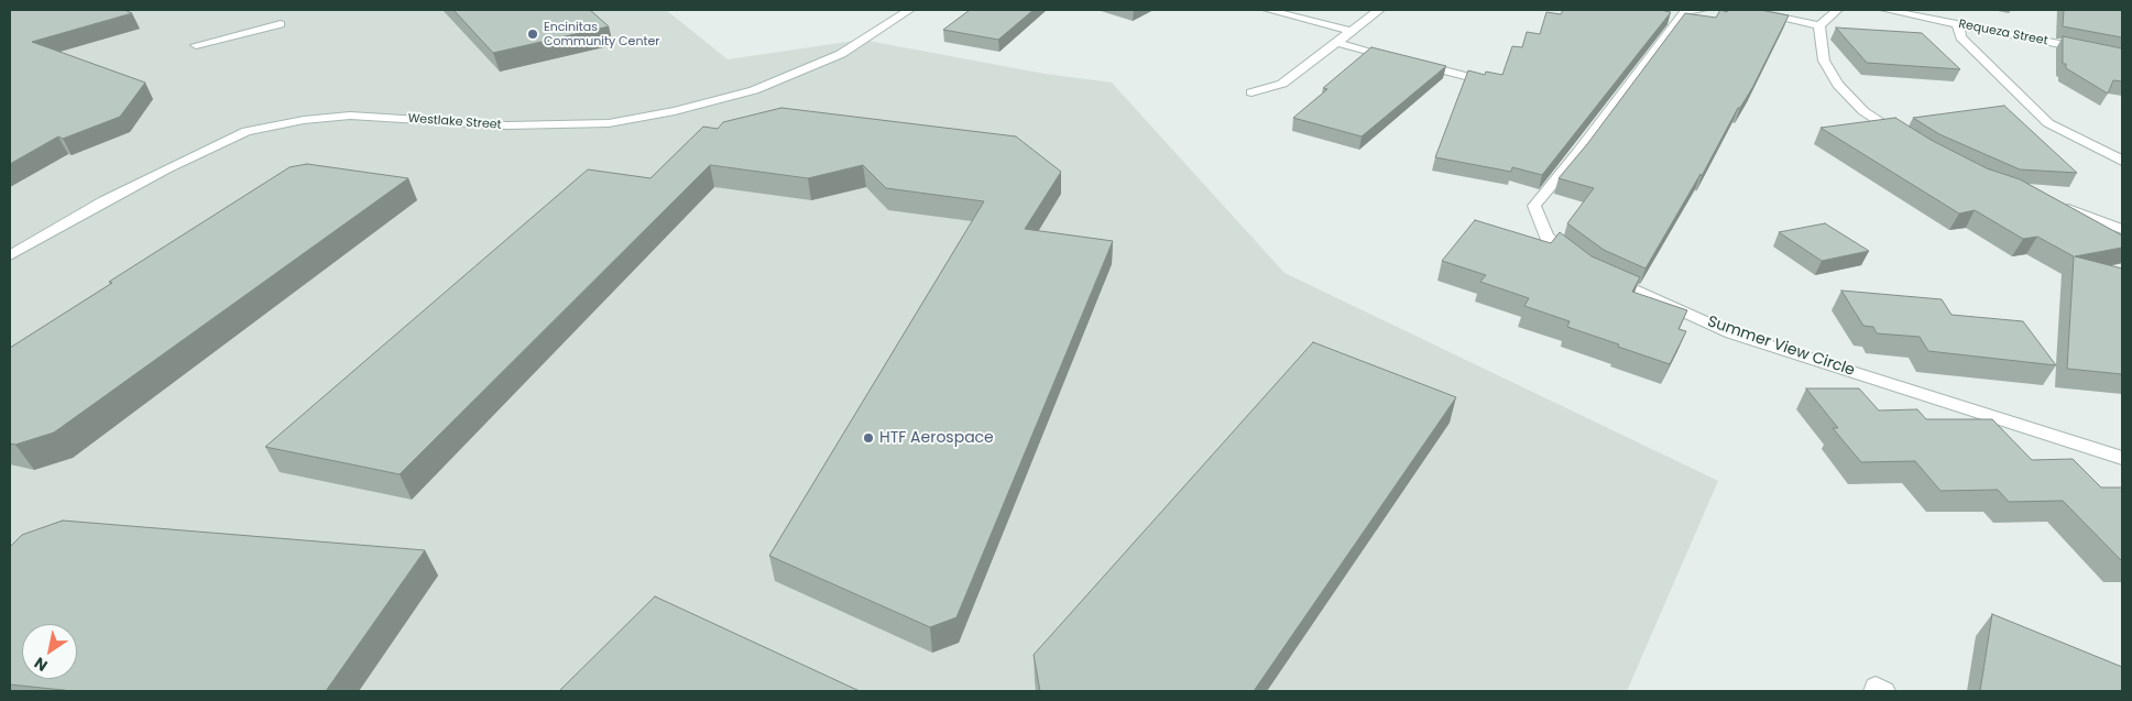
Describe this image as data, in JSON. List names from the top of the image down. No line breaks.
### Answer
{"streets":{"street":["Requeza Street","Westlake Street","Summer View Circle"]},"places":["Encinitas Community Center","HTF Aerospace"],"north":"bottom left"}
